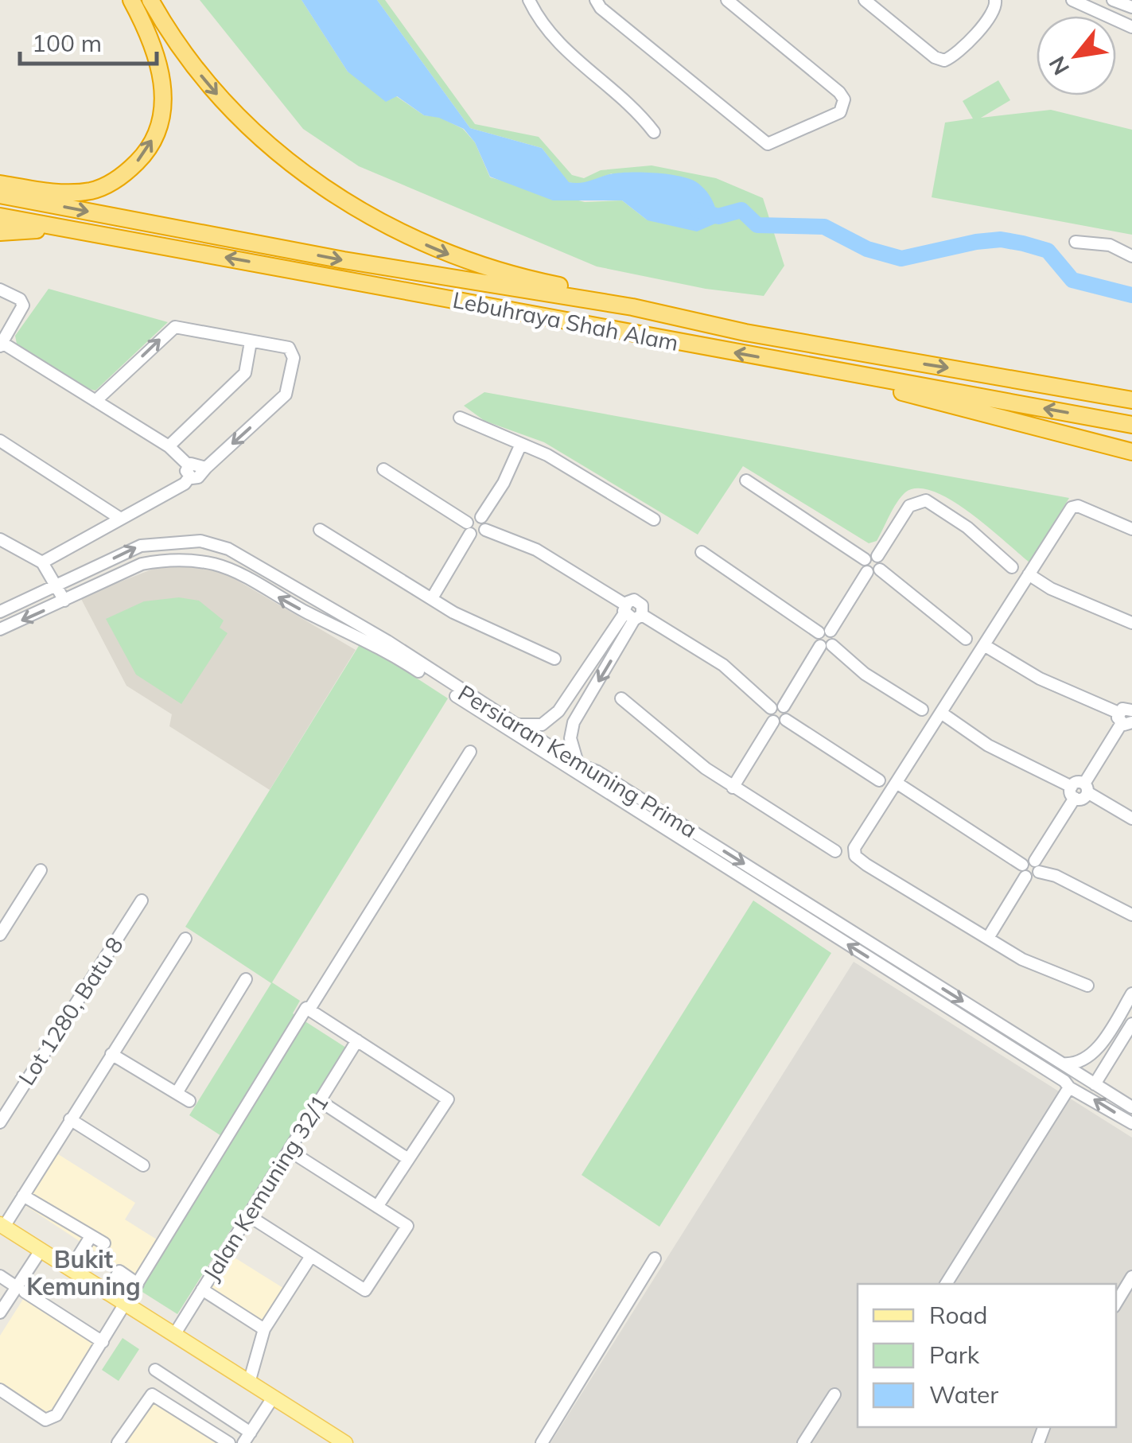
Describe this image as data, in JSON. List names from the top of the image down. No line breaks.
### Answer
{"streets":{"highway":["Lebuhraya Shah Alam"],"street":["Persiaran Kemuning Prima","Lot 1280, Batu 8","Jalan Kemuning 32/1"]},"districts":["Bukit Kemuning"],"legend":["Road","Park","Water"],"scale_bar":"100 m","north":"bottom left"}
